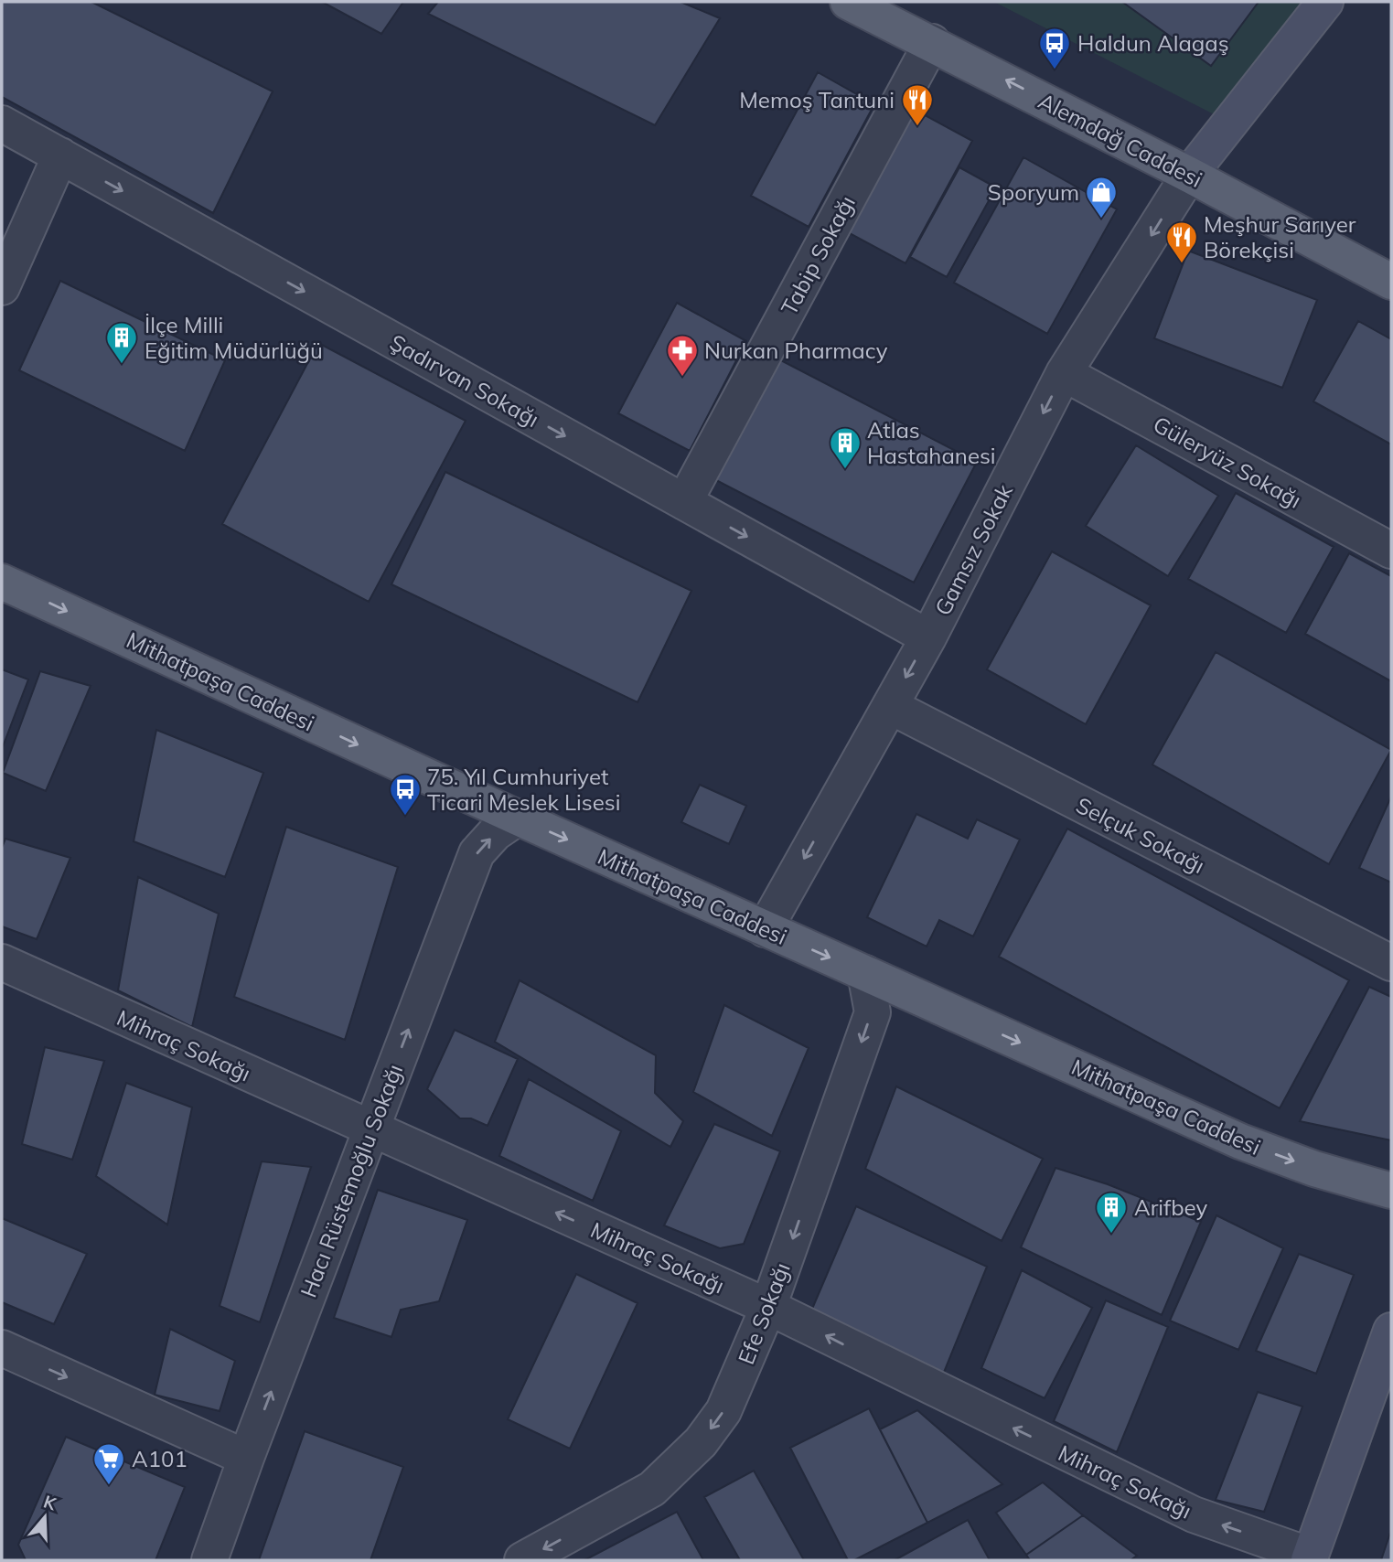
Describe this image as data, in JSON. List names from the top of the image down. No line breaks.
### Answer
{"streets":{"main road":["Alemdağ Caddesi","Mithatpaşa Caddesi"],"street":["Tabip Sokağı","Şadırvan Sokağı","Güleryüz Sokağı","Gamsız Sokak","Selçuk Sokağı","Mihraç Sokağı","Hacı Rüstemoğlu Sokağı","Efe Sokağı"]},"crossings":[["Alemdağ Caddesi","Tabip Sokağı"],["Alemdağ Caddesi","Gamsız Sokak"],["Tabip Sokağı","Şadırvan Sokağı"],["Şadırvan Sokağı","Gamsız Sokak"],["Güleryüz Sokağı","Gamsız Sokak"],["Gamsız Sokak","Mithatpaşa Caddesi"],["Gamsız Sokak","Selçuk Sokağı"],["Mithatpaşa Caddesi","Hacı Rüstemoğlu Sokağı"],["Mithatpaşa Caddesi","Efe Sokağı"],["Mihraç Sokağı","Hacı Rüstemoğlu Sokağı"],["Mihraç Sokağı","Efe Sokağı"]],"one_way":["Alemdağ Caddesi","Şadırvan Sokağı","Gamsız Sokak","Mithatpaşa Caddesi","Mihraç Sokağı","Hacı Rüstemoğlu Sokağı","Efe Sokağı"],"places":{"bus stop":["Haldun Alagaş","75. Yıl Cumhuriyet Ticari Meslek Lisesi"],"restaurant":["Memoş Tantuni","Meşhur Sarıyer Börekçisi"],"shop":["Sporyum"],"building":["İlçe Milli Eğitim Müdürlüğü","Atlas Hastahanesi","Arifbey"],"pharmacy":["Nurkan Pharmacy"],"supermarket":["A101"]},"north":"top"}
